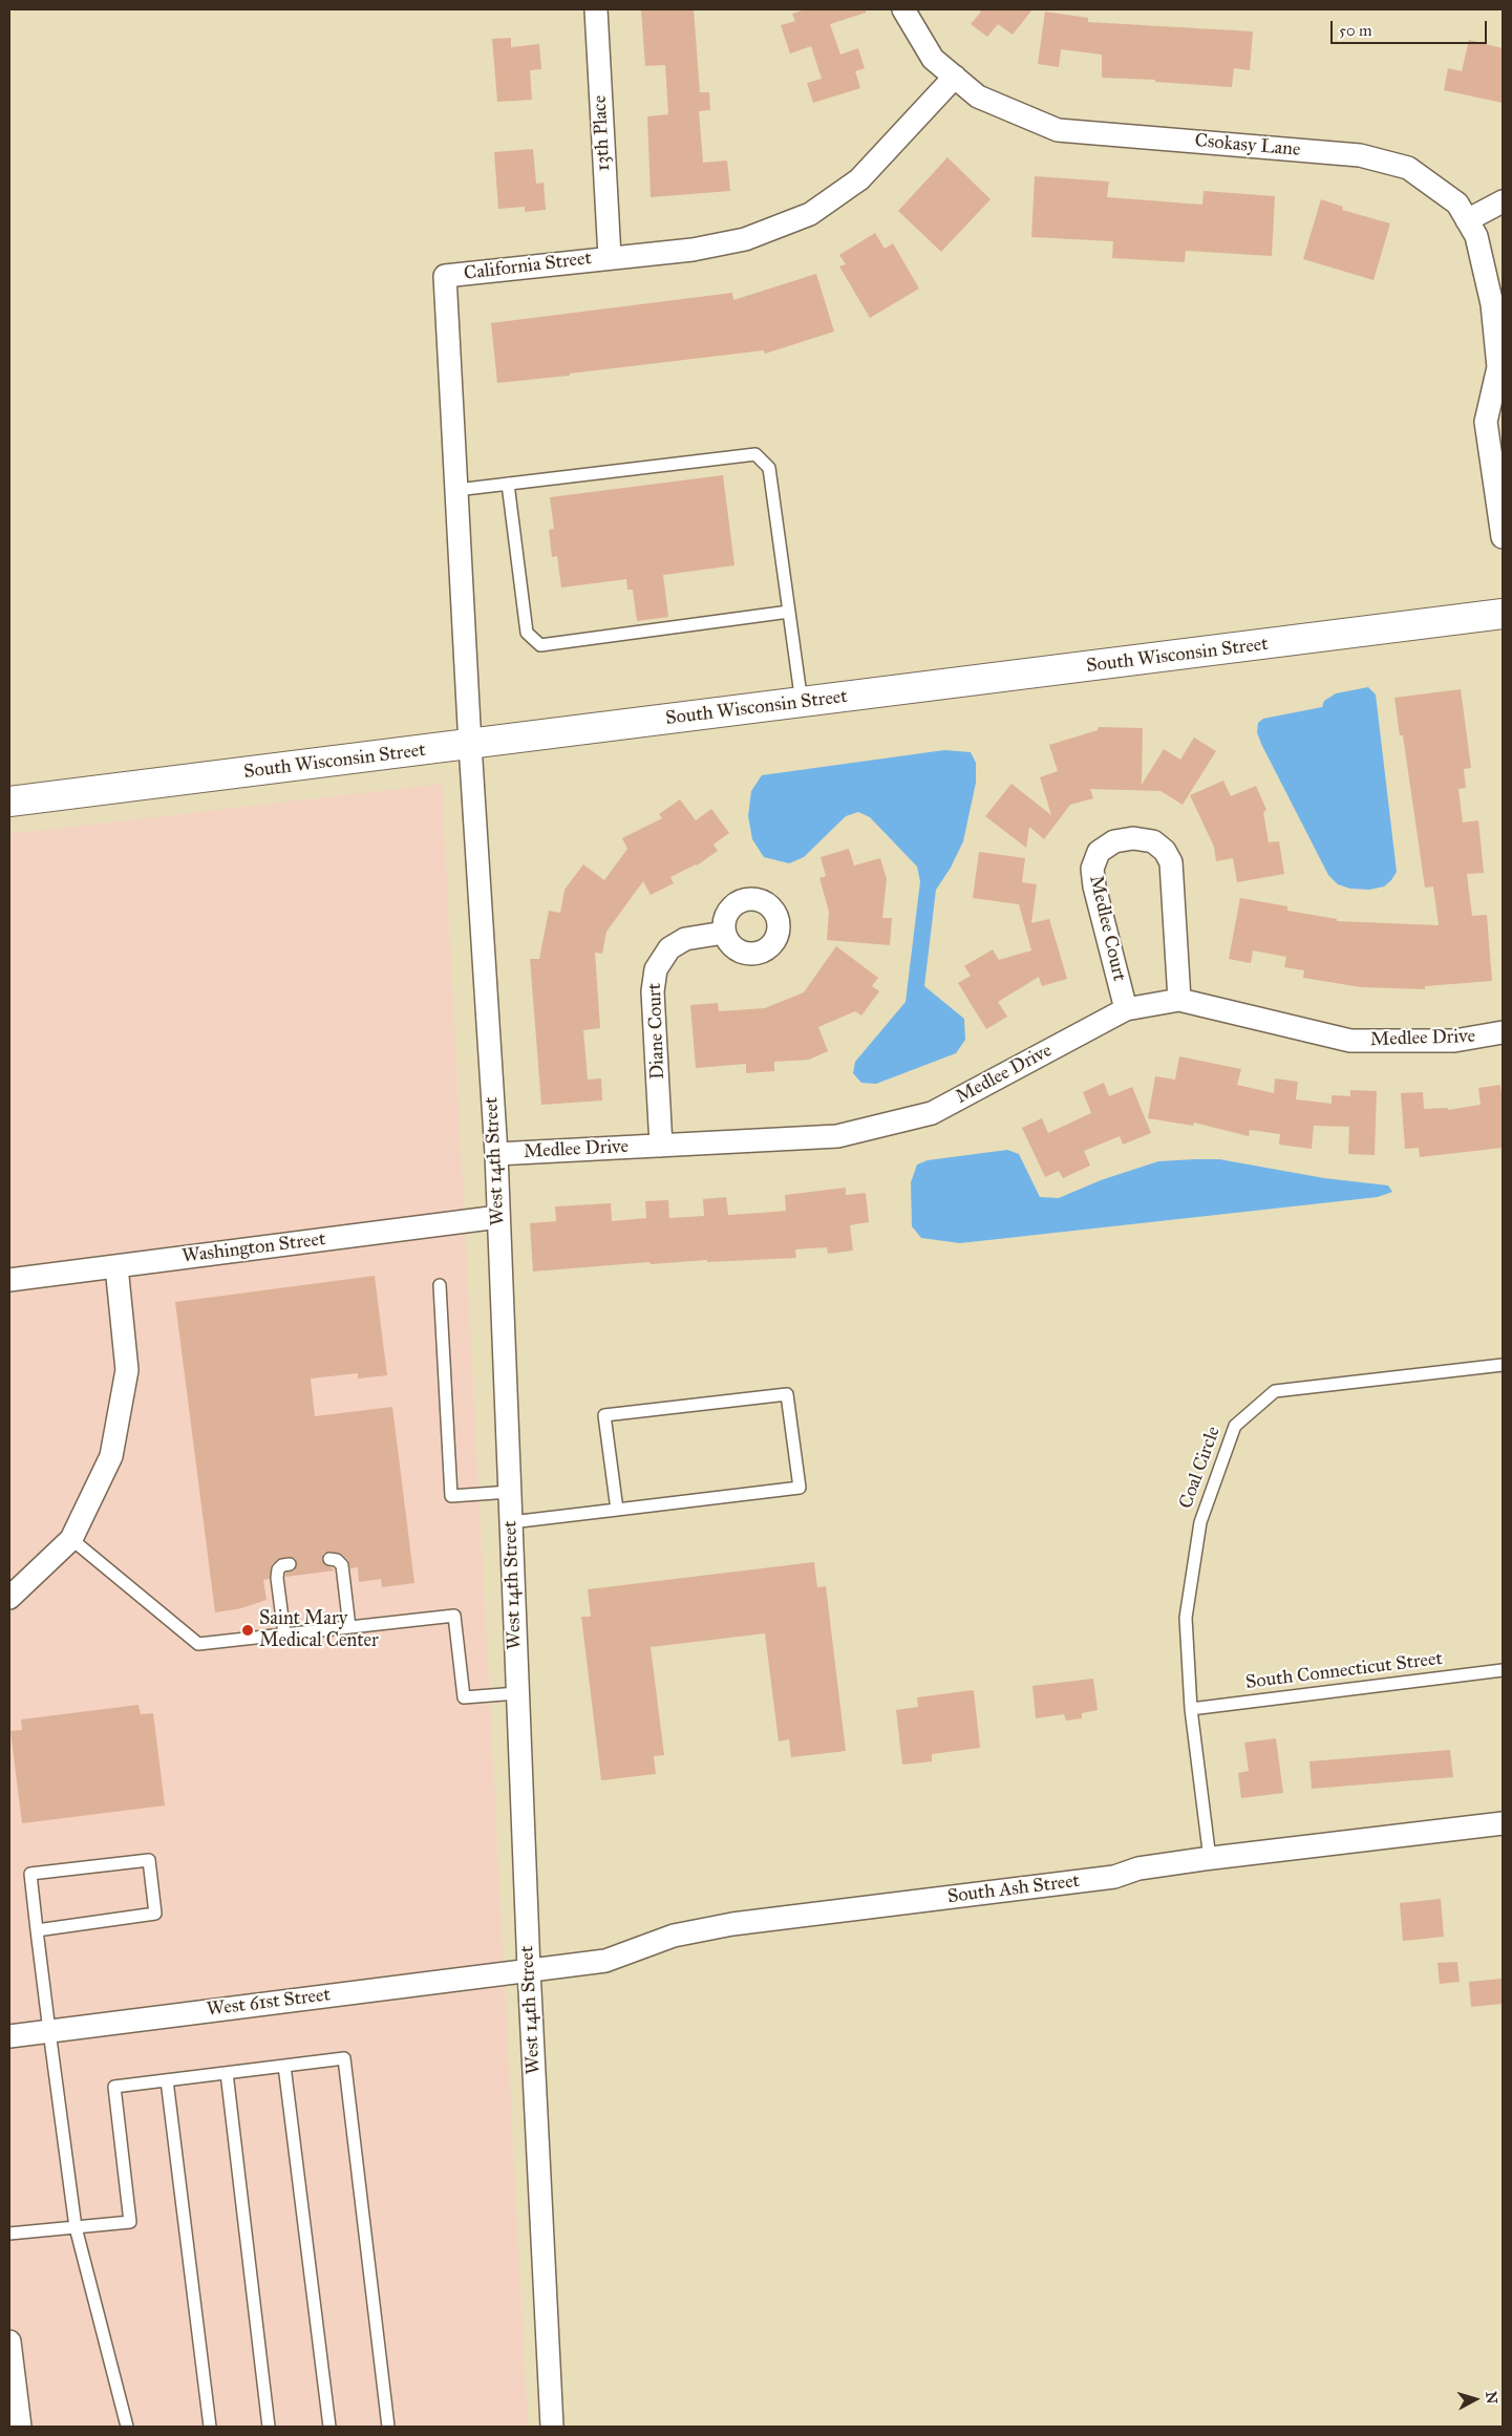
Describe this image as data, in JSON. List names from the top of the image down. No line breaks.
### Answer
{"streets":{"street":["13th Place","Csokasy Lane","California Street","South Wisconsin Street","Medlee Court","Diane Court","Medlee Drive","West 14th Street","Washington Street","South Ash Street","West 61st Street"],"lane":["Coal Circle","South Connecticut Street"]},"crossings":[["13th Place","California Street"],["Csokasy Lane","California Street"],["California Street","South Wisconsin Street"],["California Street","West 14th Street"],["South Wisconsin Street","West 14th Street"],["Medlee Court","Medlee Drive"],["Diane Court","Medlee Drive"],["Medlee Drive","West 14th Street"],["West 14th Street","Washington Street"],["West 14th Street","South Ash Street"],["West 14th Street","West 61st Street"],["Coal Circle","South Connecticut Street"],["Coal Circle","South Ash Street"],["South Ash Street","West 61st Street"]],"places":["Saint Mary Medical Center"],"scale_bar":"50 m","north":"right"}
